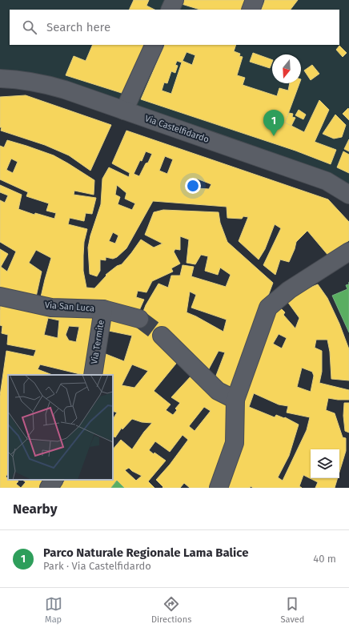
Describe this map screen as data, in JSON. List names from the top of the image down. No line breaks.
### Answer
{"streets":{"street":["Via Castelfidardo","Via San Luca","Via Termite"]},"crossings":[["Via San Luca","Via Termite"]],"north":"bottom","page":{"search":"Search here","pins":"1","heading":"Nearby","list":[{"mark":"1","name":"Parco Naturale Regionale Lama Balice","note":"Park · Via Castelfidardo","value":"40 m"}],"nav":["Map","Directions","Saved"]}}
